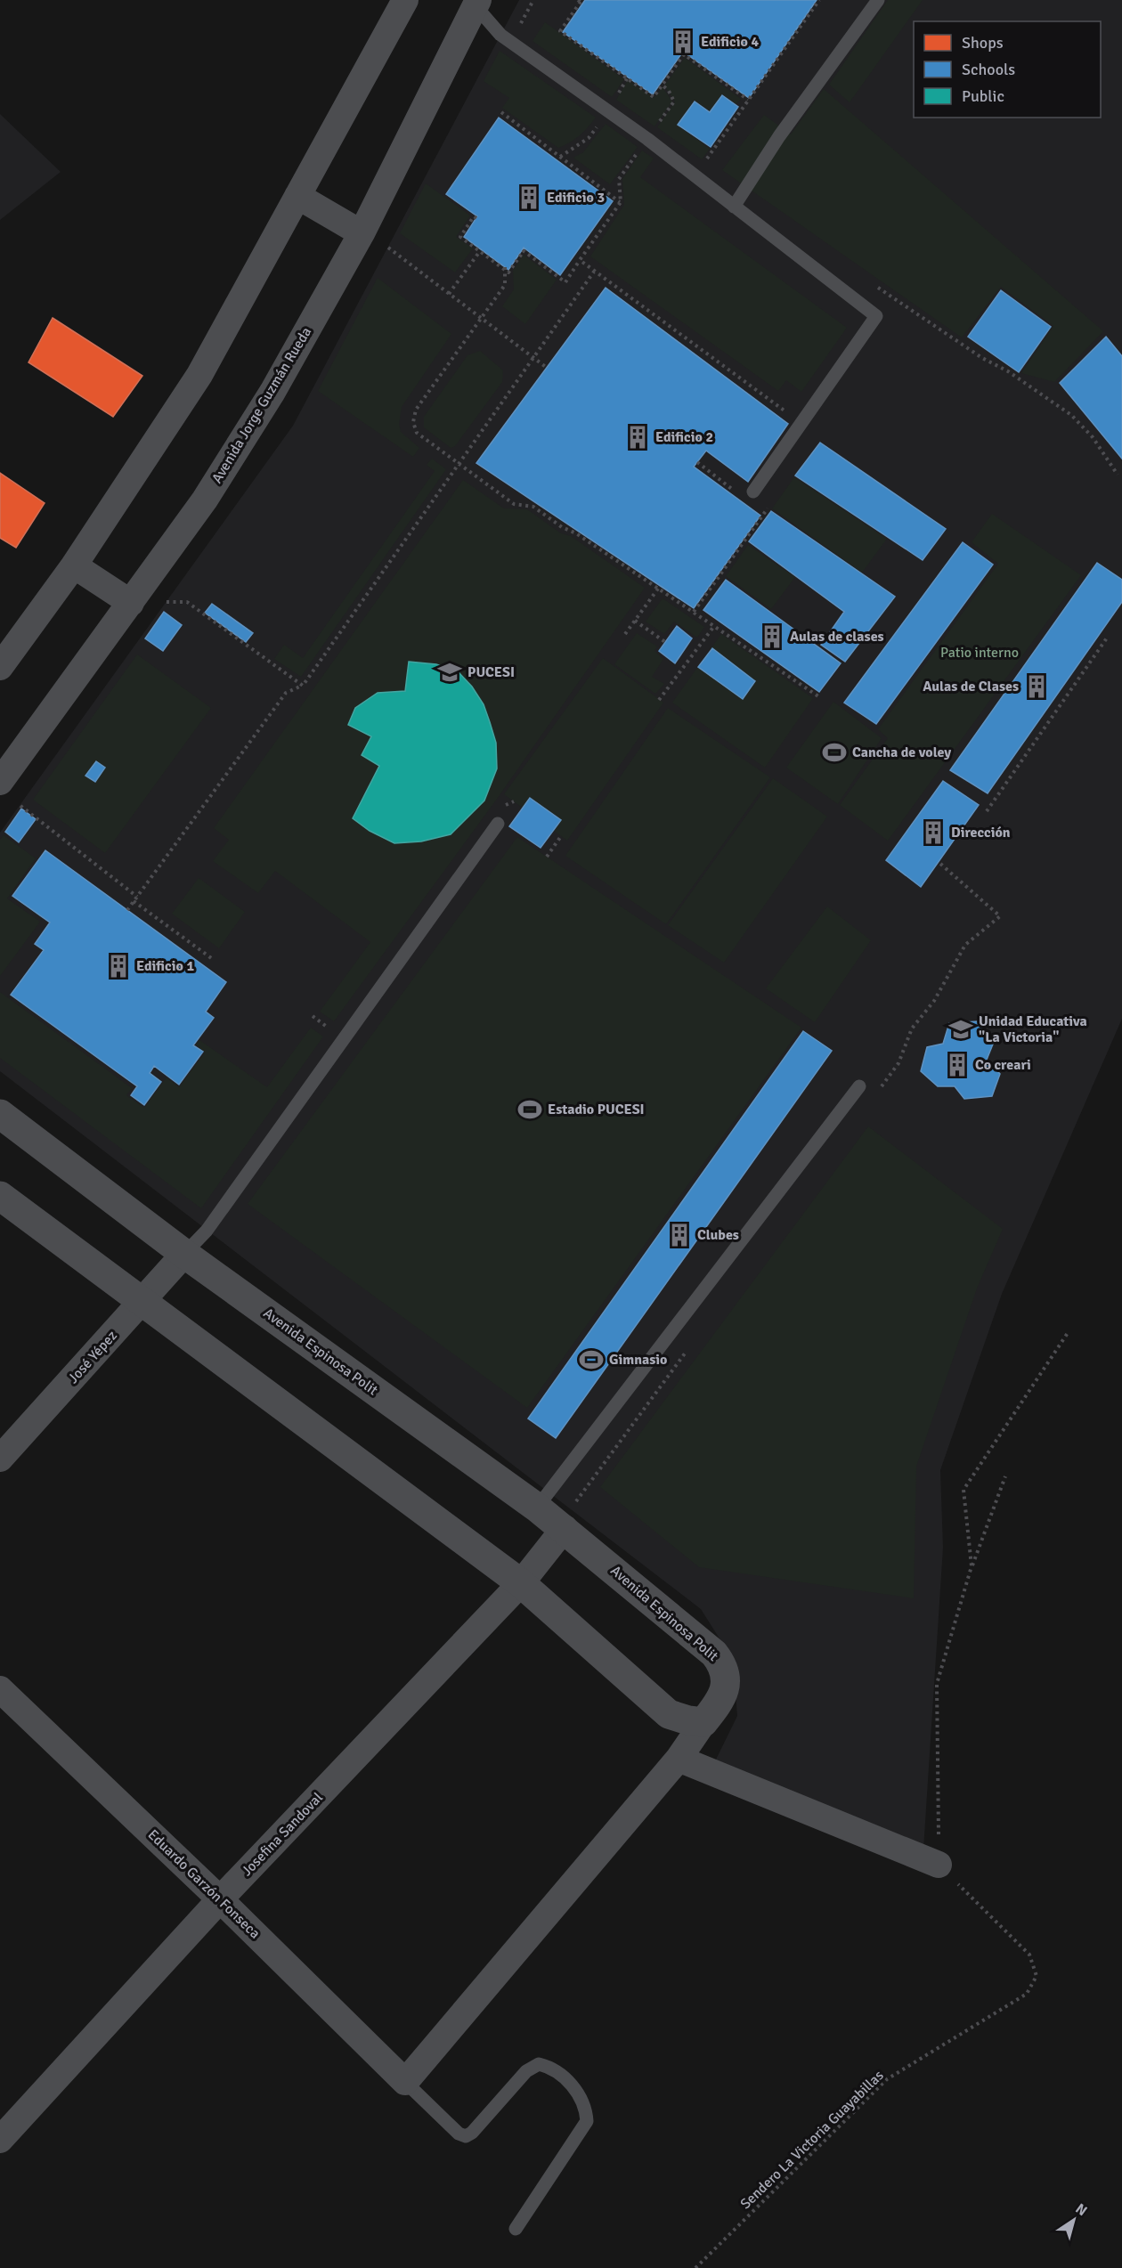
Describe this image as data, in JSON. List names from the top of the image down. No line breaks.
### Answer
{"streets":{"street":["Avenida Jorge Guzmán Rueda","Avenida Espinosa Polit","José Yépez","Josefina Sandoval","Eduardo Garzón Fonseca"],"path":["Sendero La Victoria Guayabillas"]},"crossings":[["Avenida Espinosa Polit","José Yépez"],["Avenida Espinosa Polit","Josefina Sandoval"],["Josefina Sandoval","Eduardo Garzón Fonseca"]],"parks":["Patio interno"],"places":{"building":["Edificio 4","Edificio 3","Edificio 2","Aulas de clases","Aulas de Clases","Dirección","Edificio 1","Co creari","Clubes"],"school or university":["PUCESI","Unidad Educativa \"La Victoria\""],"sports":["Cancha de voley","Estadio PUCESI","Gimnasio"]},"legend":["Shops","Schools","Public"],"north":"top right"}
